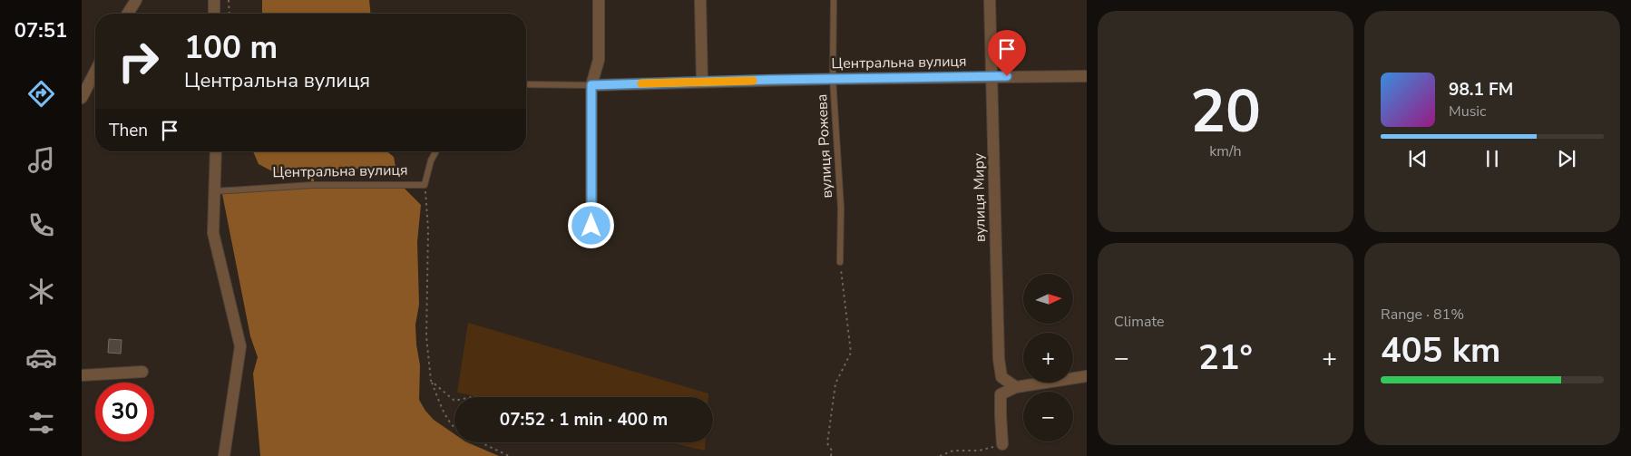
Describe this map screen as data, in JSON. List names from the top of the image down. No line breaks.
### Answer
{"streets":{"street":["Центральна вулиця","вулиця Миру"],"lane":["вулиця Рожева"]},"crossings":[["Центральна вулиця","вулиця Рожева"],["Центральна вулиця","вулиця Миру"]],"north":"right","page":{"tabs":"07:51","tile":[["20","km/h"],"Climate",["Range · 81%","405 km"]],"turn":["100 m","Центральна вулиця"],"song":["98.1 FM","Music"],"then":"Then","map_buttons":["+","−"],"heat":["−","21°","+"],"limit":"30","trip":"07:52 · 1 min · 400 m"}}
